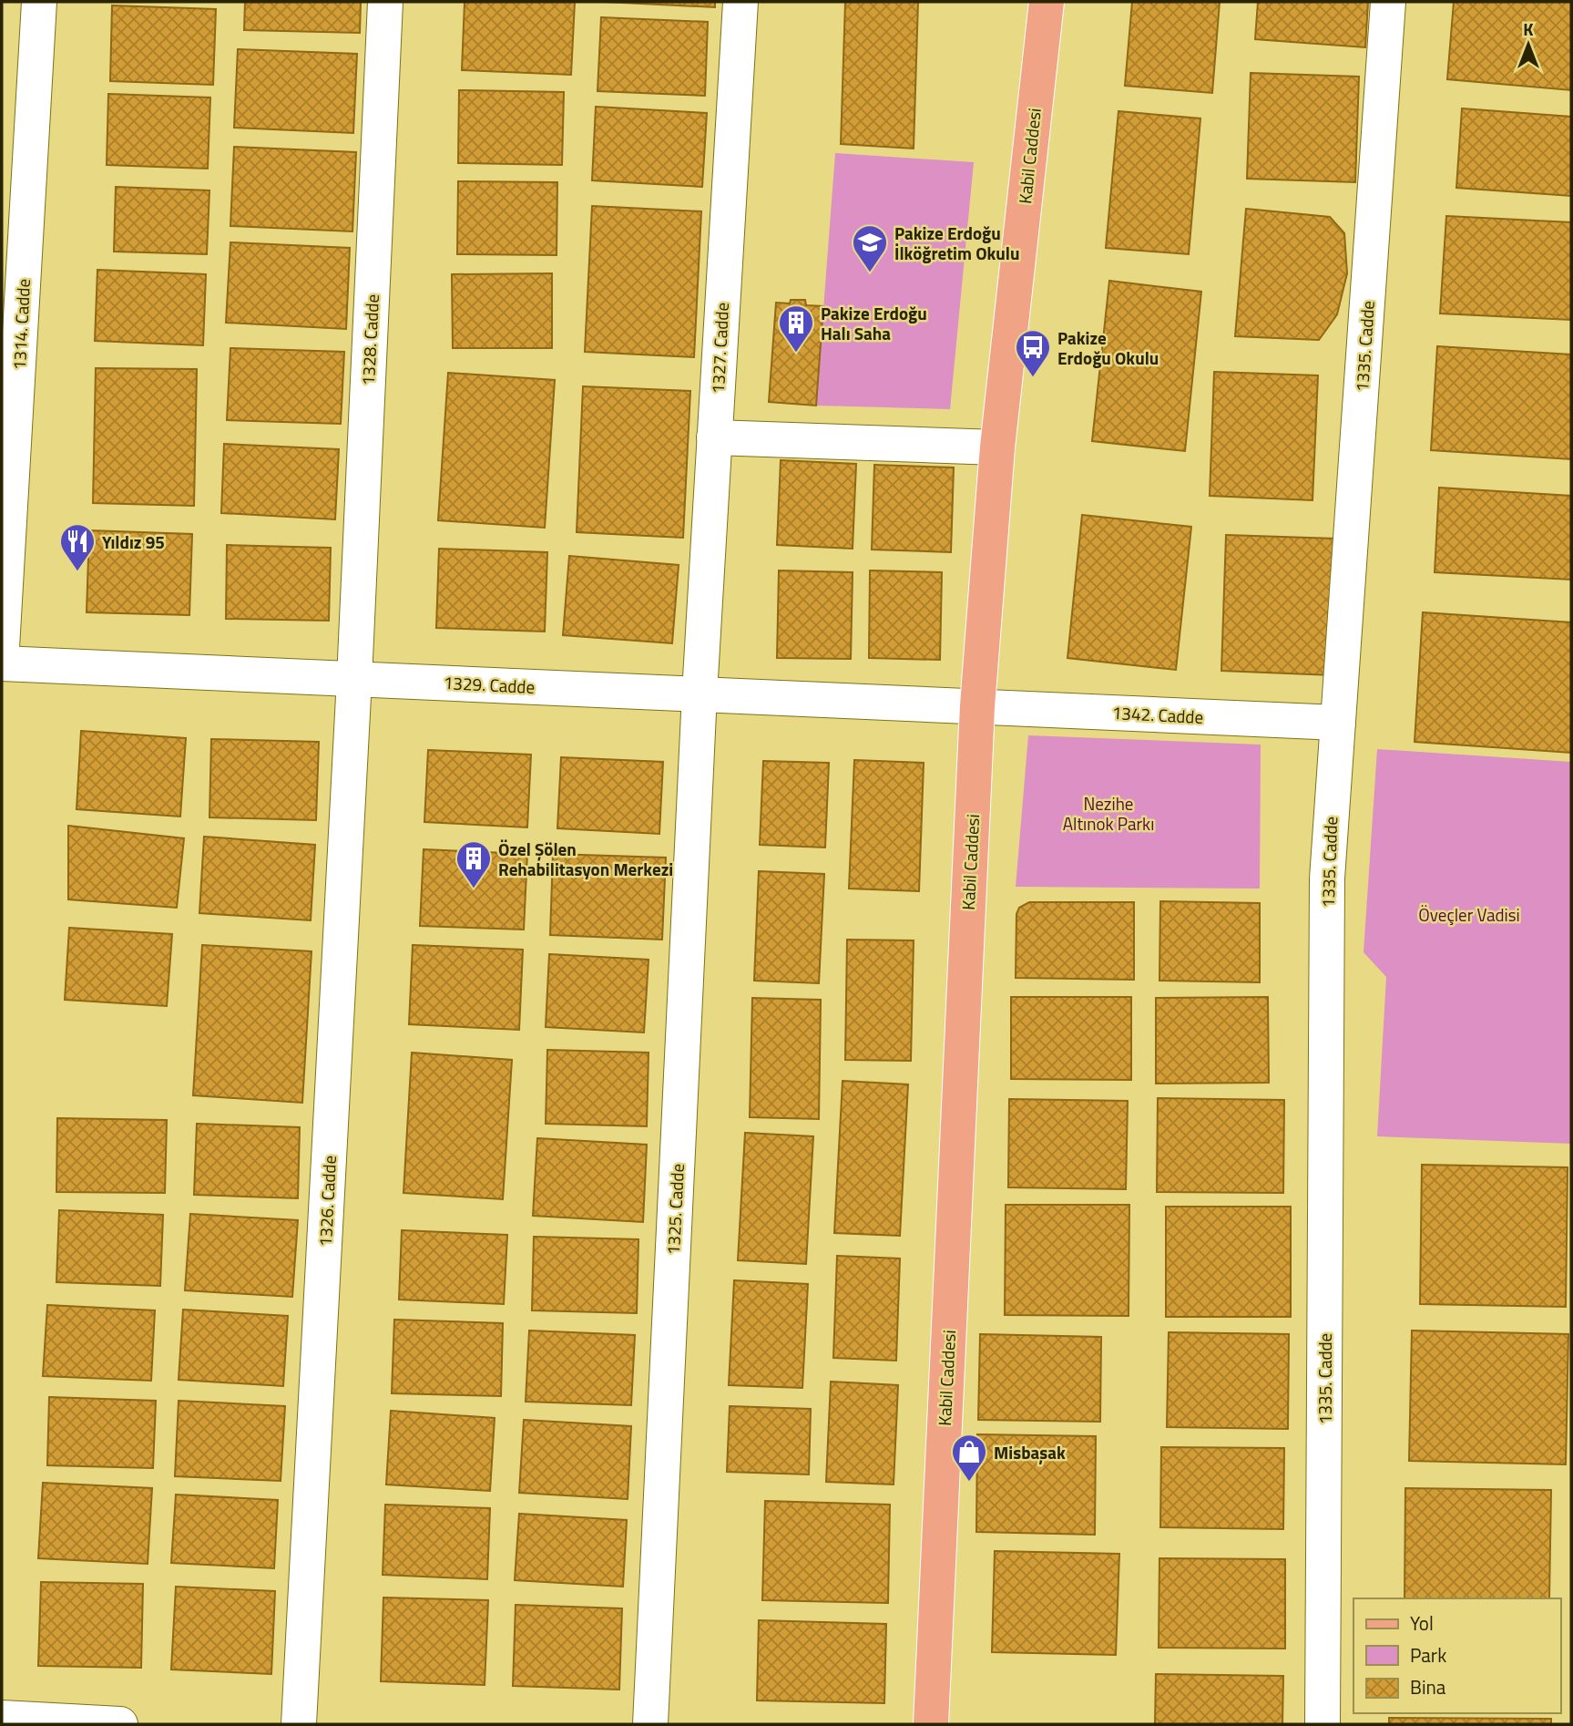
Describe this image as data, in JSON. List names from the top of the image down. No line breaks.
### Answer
{"streets":{"main road":["Kabil Caddesi"],"street":["1314. Cadde","1328. Cadde","1335. Cadde","1327. Cadde","1329. Cadde","1342. Cadde","1326. Cadde","1325. Cadde"]},"crossings":[["Kabil Caddesi","1329. Cadde"],["Kabil Caddesi","1342. Cadde"],["1328. Cadde","1329. Cadde"],["1328. Cadde","1326. Cadde"],["1335. Cadde","1342. Cadde"],["1327. Cadde","1329. Cadde"],["1327. Cadde","1325. Cadde"],["1329. Cadde","1342. Cadde"],["1329. Cadde","1326. Cadde"],["1329. Cadde","1325. Cadde"]],"parks":["Nezihe Altınok Parkı","Öveçler Vadisi"],"places":{"school or university":["Pakize Erdoğu İlköğretim Okulu"],"building":["Pakize Erdoğu Halı Saha","Özel Şölen Rehabilitasyon Merkezi"],"bus stop":["Pakize Erdoğu Okulu"],"restaurant":["Yıldız 95"],"shop":["Misbaşak"]},"legend":["Yol","Park","Bina"],"north":"top"}
